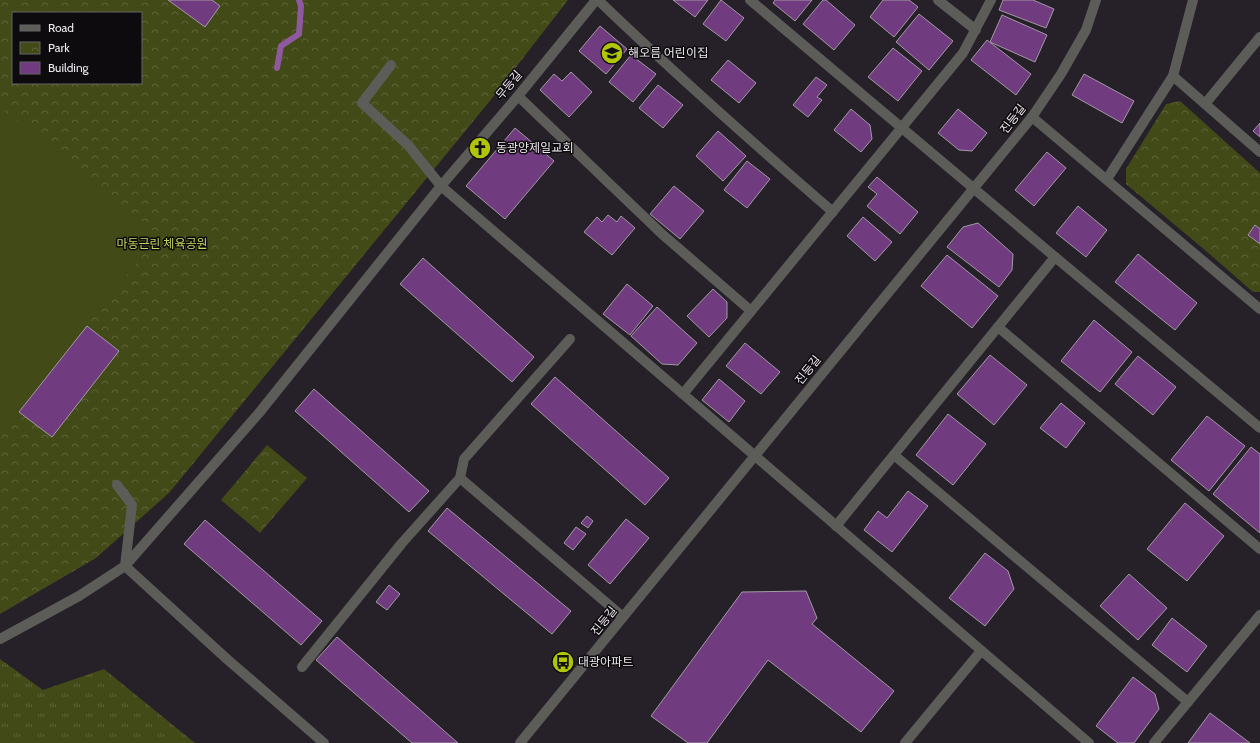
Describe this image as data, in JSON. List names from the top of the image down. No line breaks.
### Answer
{"streets":{"street":["무등길","진등길"]},"parks":["마동근린 체육공원"],"places":{"school or university":["해오름 어린이집"],"church":["동광양제일교회"],"bus stop":["대광아파트"]},"legend":["Road","Park","Building"]}
